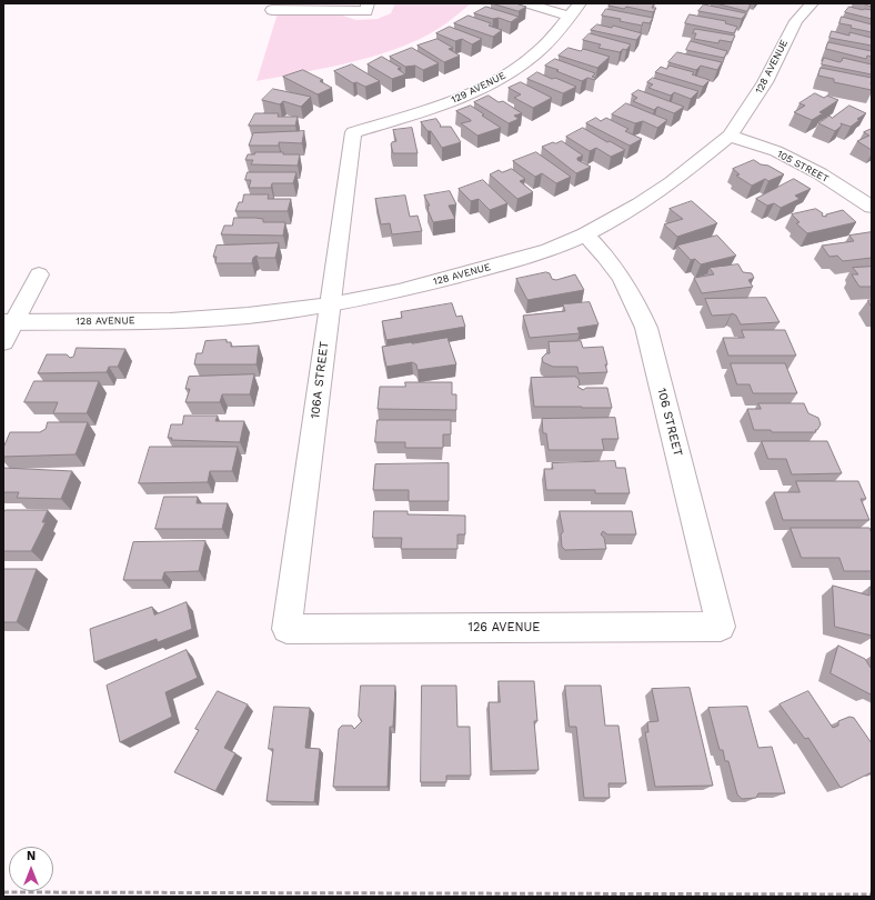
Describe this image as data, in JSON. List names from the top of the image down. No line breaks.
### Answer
{"streets":{"street":["128 AVENUE","129 AVENUE","105 STREET","106A STREET","106 STREET","126 AVENUE"]},"crossings":[["128 AVENUE","105 STREET"],["128 AVENUE","106A STREET"],["128 AVENUE","106 STREET"],["129 AVENUE","106A STREET"],["106A STREET","126 AVENUE"],["106 STREET","126 AVENUE"]],"north":"top"}
